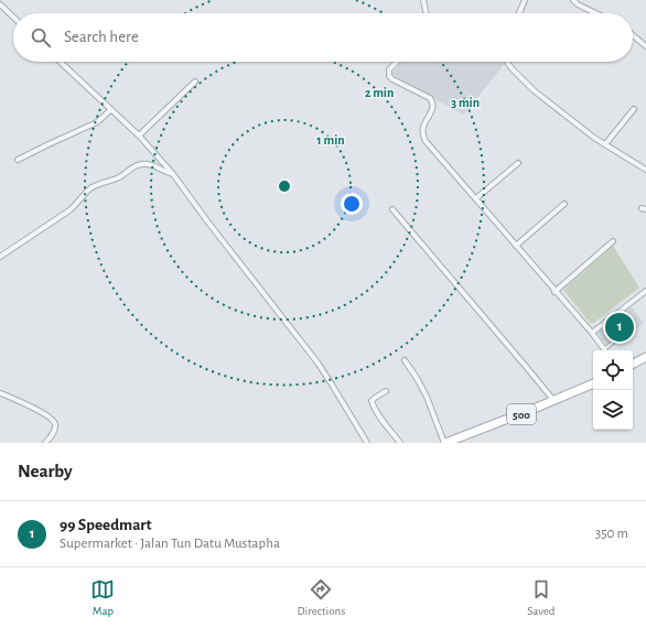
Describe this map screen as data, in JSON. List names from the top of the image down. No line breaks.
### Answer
{"streets":{"main road":["500"]},"page":{"search":"Search here","pins":"1","heading":"Nearby","list":[{"mark":"1","name":"99 Speedmart","note":"Supermarket · Jalan Tun Datu Mustapha","value":"350 m"}],"nav":["Map","Directions","Saved"]},"rings":["2 min","3 min","1 min"]}
